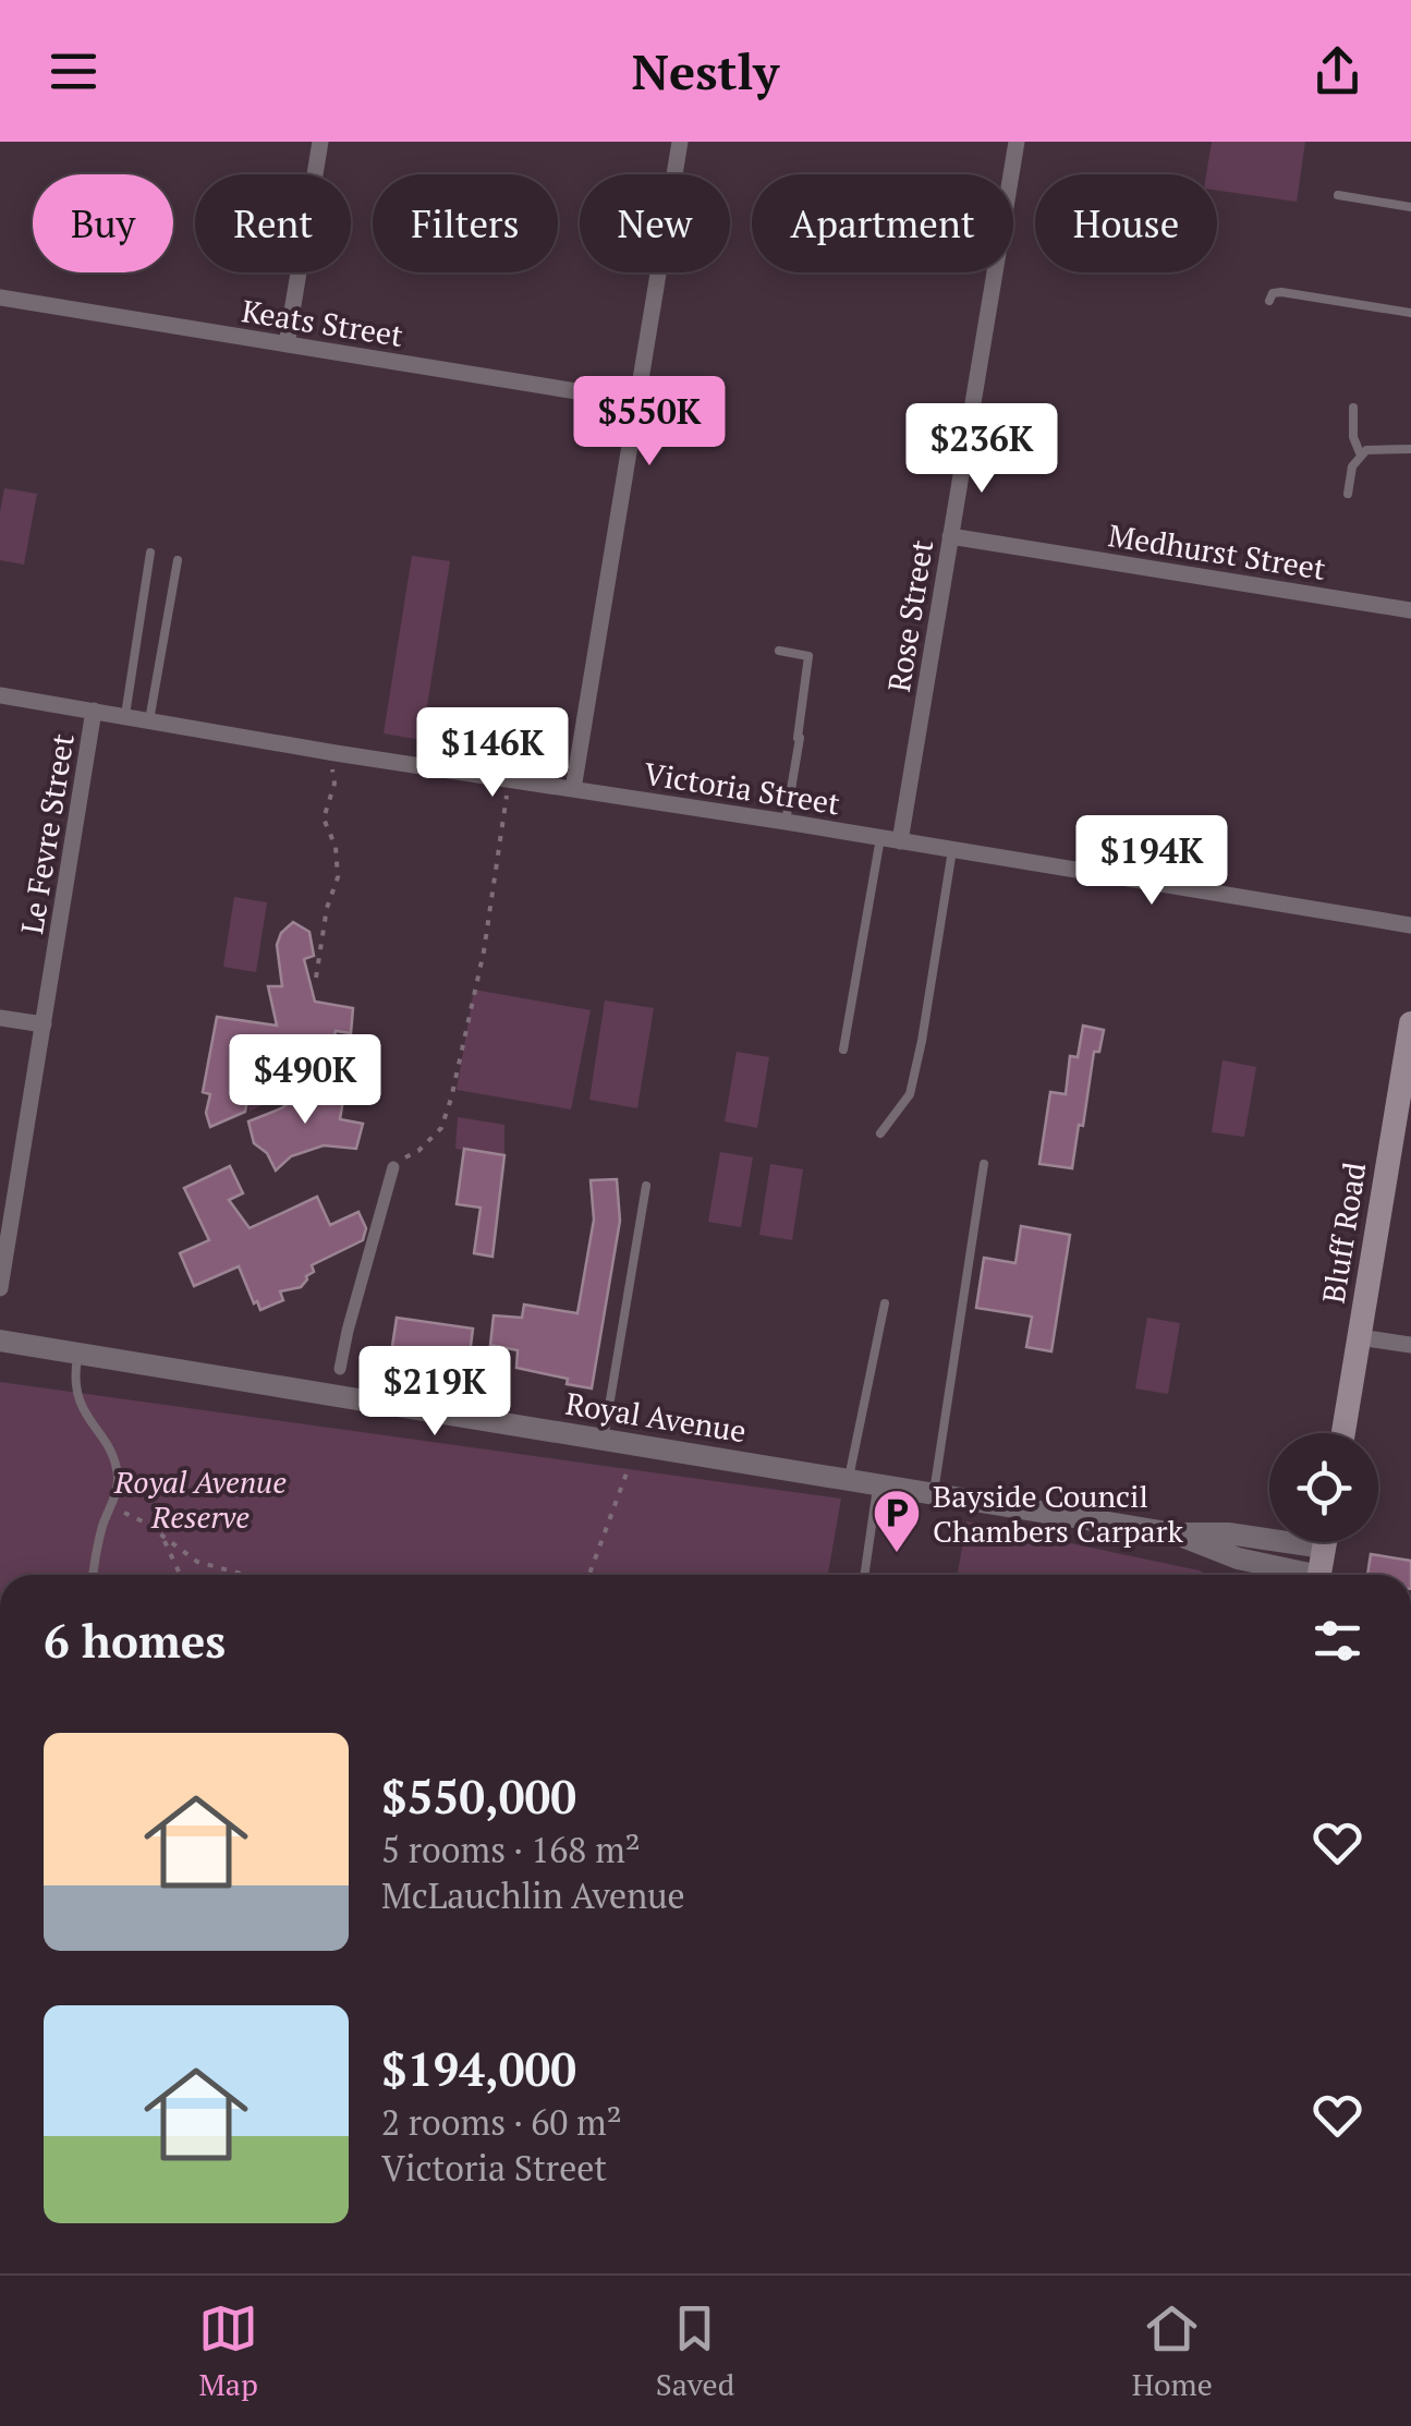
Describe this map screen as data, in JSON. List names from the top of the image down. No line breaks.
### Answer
{"streets":{"main road":["Bluff Road"],"street":["Keats Street","Medhurst Street","Rose Street","Victoria Street","Le Fevre Street","Royal Avenue"]},"crossings":[["Medhurst Street","Rose Street"],["Rose Street","Victoria Street"],["Victoria Street","Le Fevre Street"]],"parks":["Royal Avenue Reserve"],"places":{"parking":["Bayside Council Chambers Carpark"]},"page":{"header":"Nestly","chip":["Buy","Rent","Filters","New","Apartment","House"],"price":["$550K","$236K","$146K","$194K","$490K","$219K"],"heading":"6 homes","list":[{"name":"$550,000","note":"5 rooms · 168 m² · McLauchlin Avenue"},{"name":"$194,000","note":"2 rooms · 60 m² · Victoria Street"}],"tabs":["Map","Saved","Home"]}}
